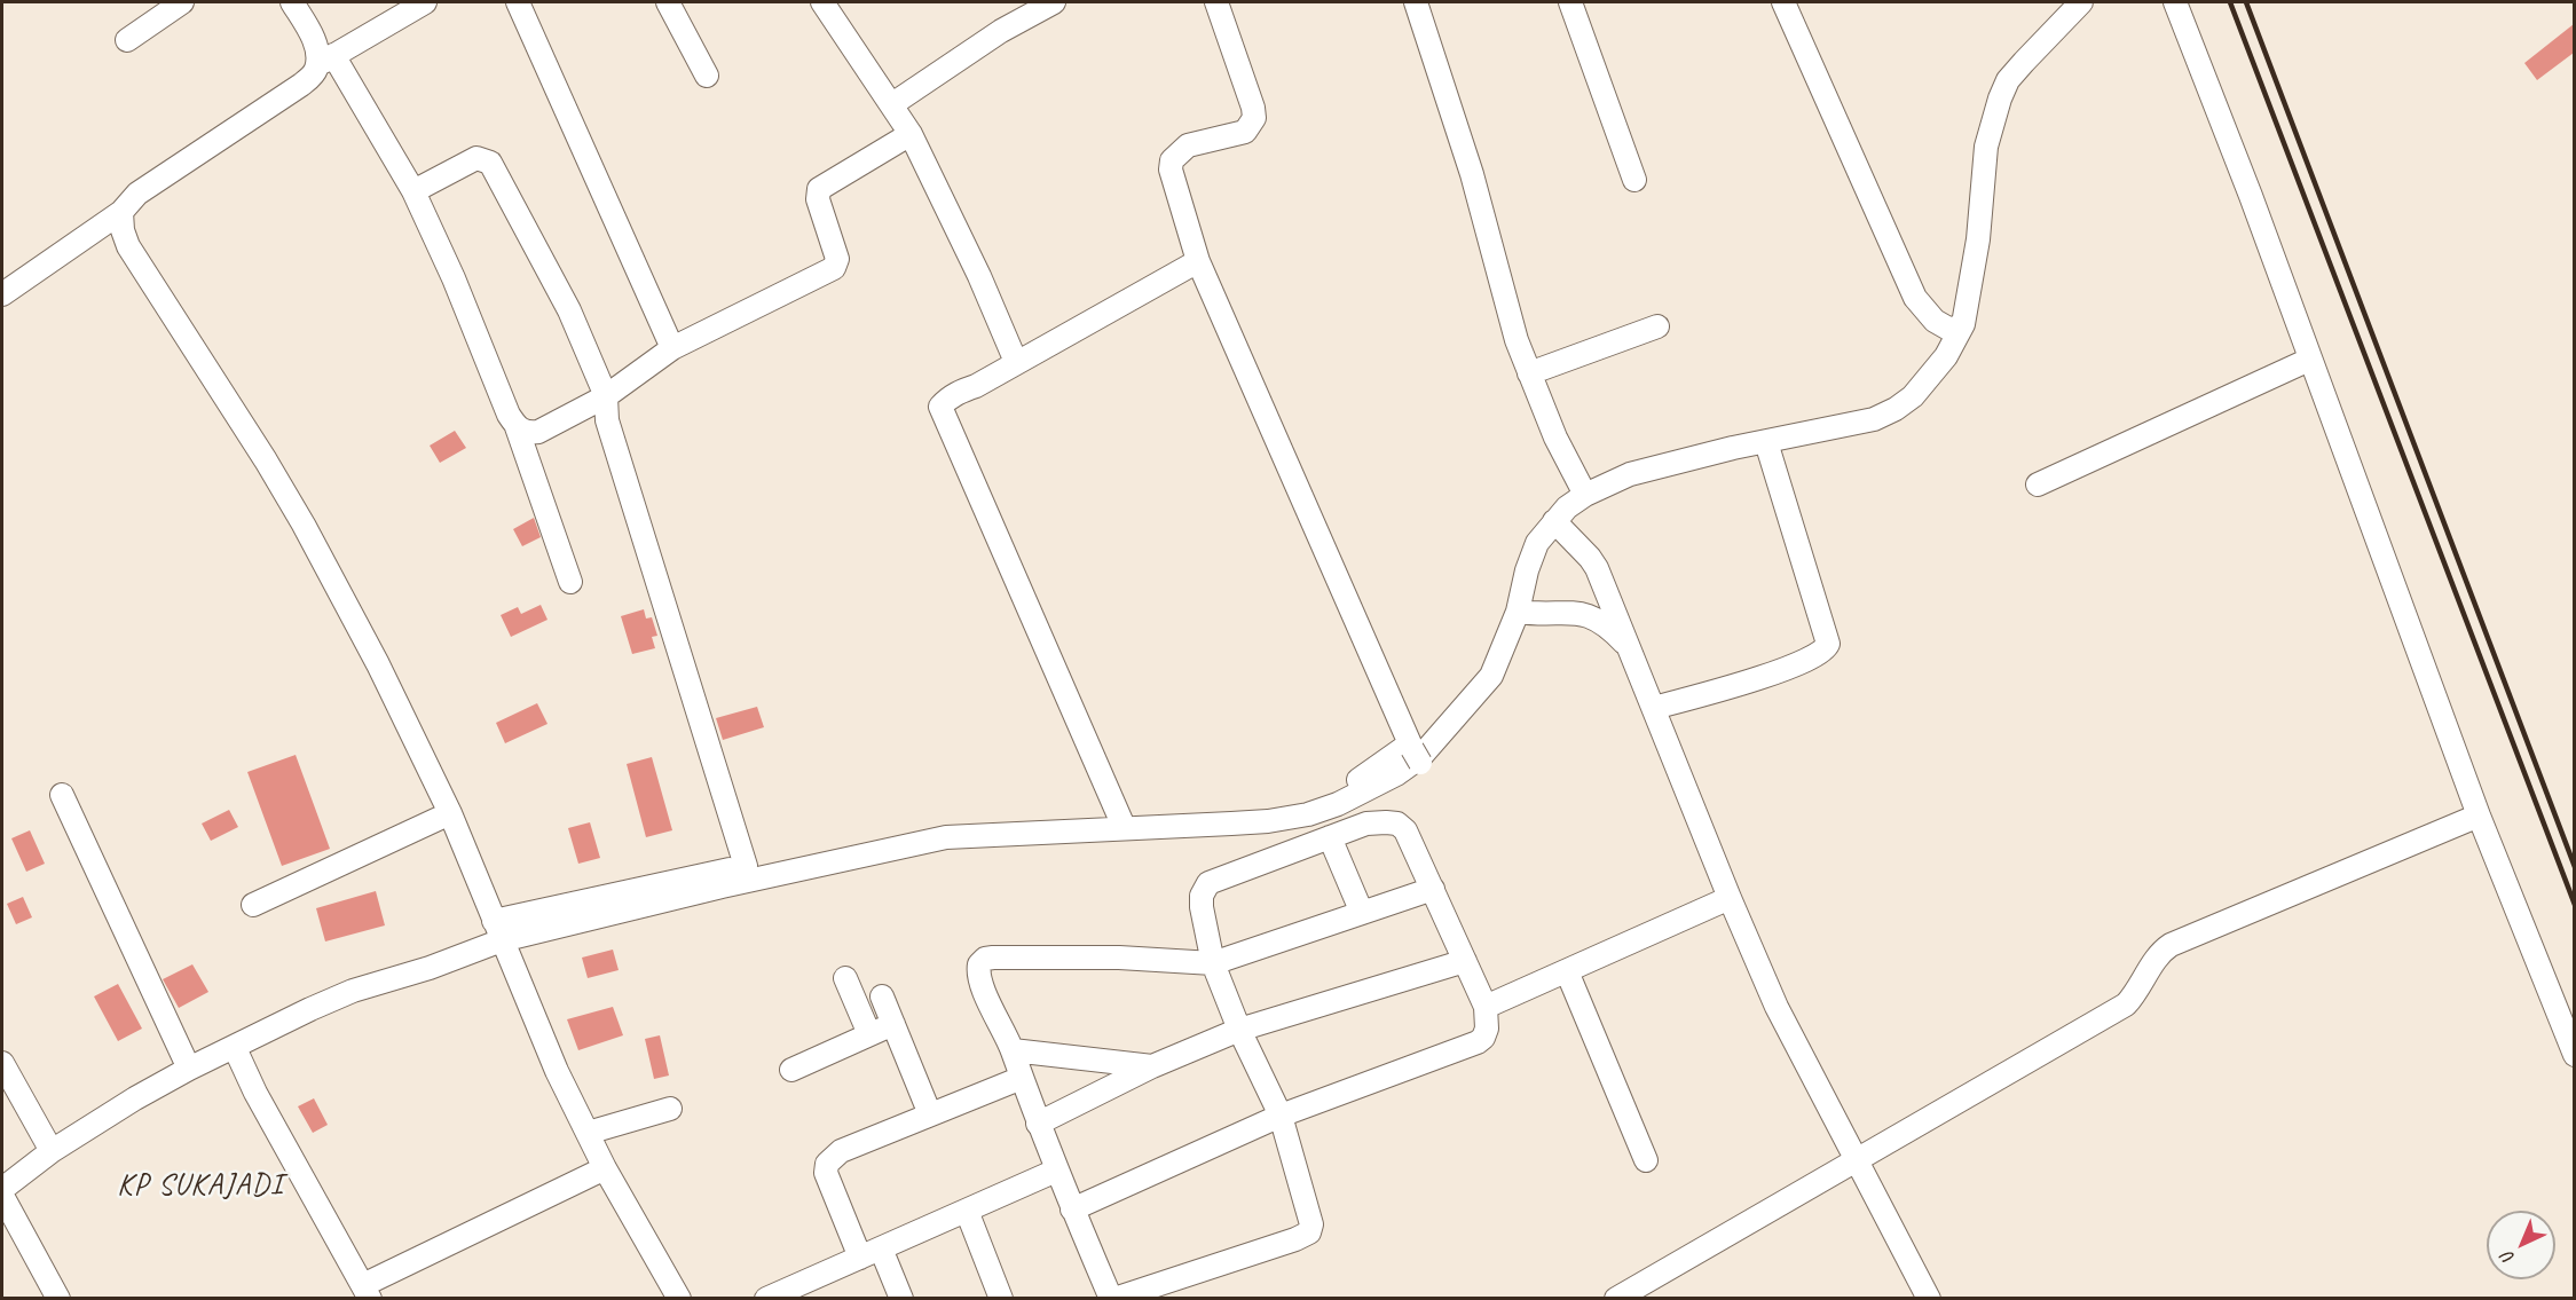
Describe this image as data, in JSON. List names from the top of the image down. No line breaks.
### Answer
{"districts":["KP SUKAJADI"],"north":"bottom left"}
